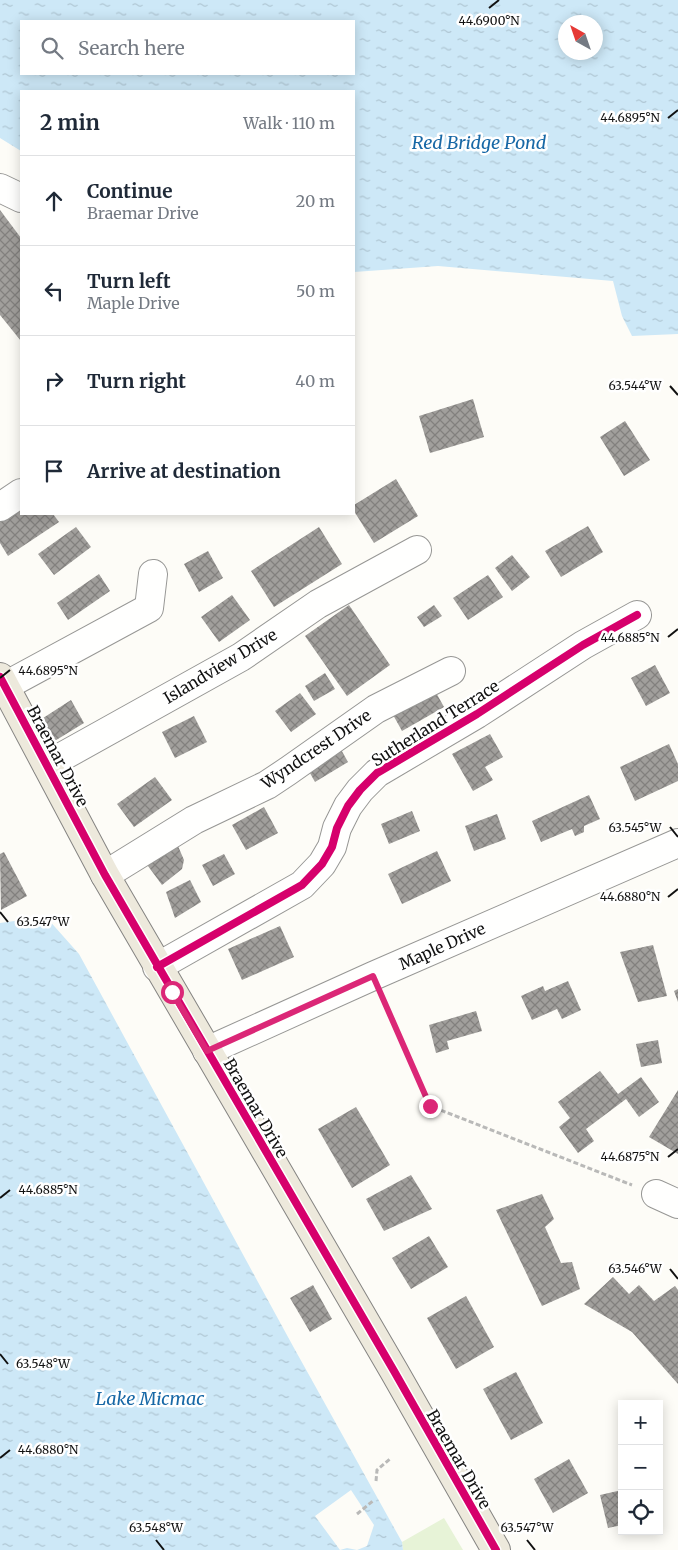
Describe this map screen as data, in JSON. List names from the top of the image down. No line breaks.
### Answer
{"streets":{"main road":["Braemar Drive"],"street":["Islandview Drive","Sutherland Terrace","Wyndcrest Drive","Maple Drive"]},"crossings":[["Islandview Drive","Braemar Drive"],["Sutherland Terrace","Braemar Drive"],["Wyndcrest Drive","Braemar Drive"],["Braemar Drive","Maple Drive"]],"water":["Red Bridge Pond","Lake Micmac"],"north":"top left","page":{"search":"Search here","heading":["2 min","Walk · 110 m"],"list":[["Continue","Braemar Drive","20 m"],["Turn left","Maple Drive","50 m"],["Turn right","40 m"],"Arrive at destination"],"map_buttons":["+","−"]},"coordinates":["44.6900°N","44.6895°N","63.544°W","44.6885°N","63.545°W","44.6880°N","63.547°W","44.6875°N","63.546°W","63.548°W"]}
